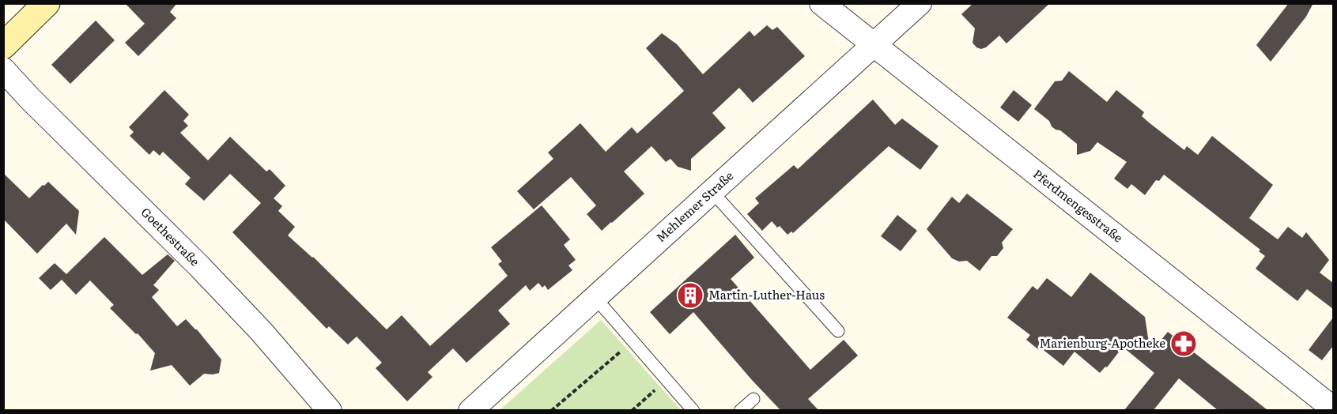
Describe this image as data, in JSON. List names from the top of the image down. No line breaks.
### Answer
{"streets":{"street":["Pferdmengesstraße","Mehlemer Straße","Goethestraße"]},"crossings":[["Pferdmengesstraße","Mehlemer Straße"]],"places":{"building":["Martin-Luther-Haus"],"pharmacy":["Marienburg-Apotheke"]}}
